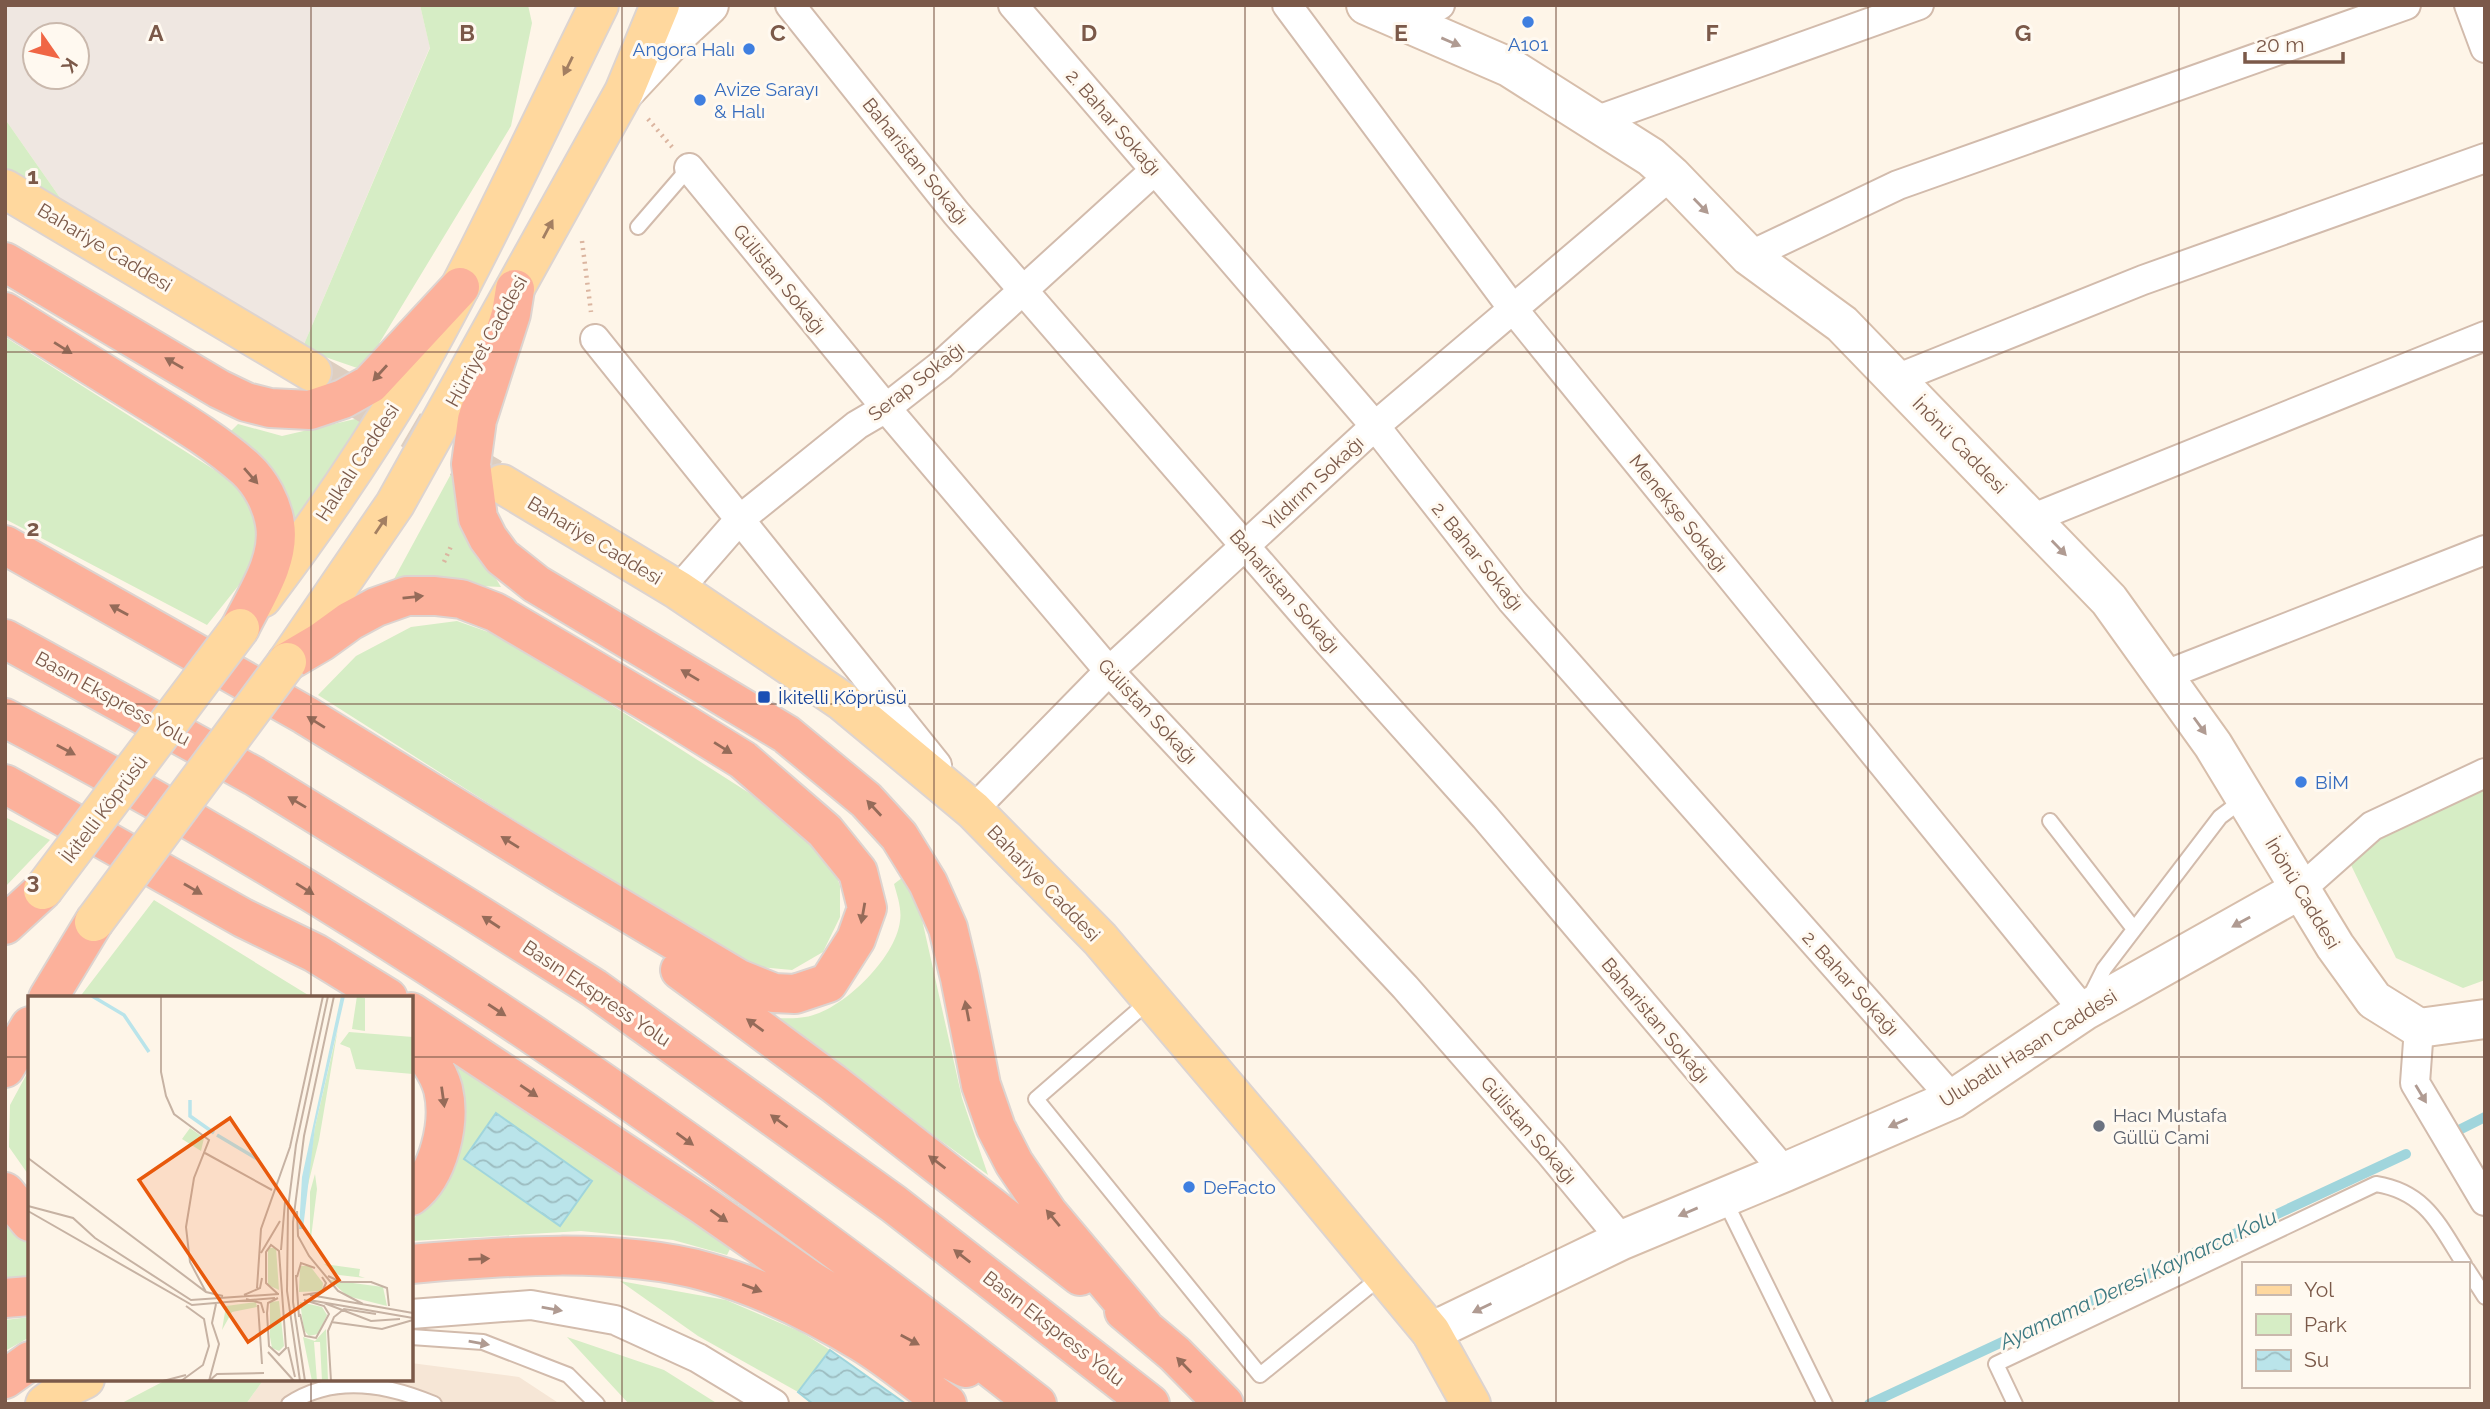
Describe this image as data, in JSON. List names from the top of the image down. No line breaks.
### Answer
{"streets":{"highway":["Basın Ekspress Yolu"],"main road":["Bahariye Caddesi","Hürriyet Caddesi","İnönü Caddesi","Halkalı Caddesi","İkitelli Köprüsü","Ulubatlı Hasan Caddesi"],"street":["2. Bahar Sokağı","Baharistan Sokağı","Gülistan Sokağı","Serap Sokağı","Yıldırım Sokağı","Menekşe Sokağı"]},"crossings":[["2. Bahar Sokağı","Serap Sokağı"],["2. Bahar Sokağı","Yıldırım Sokağı"],["2. Bahar Sokağı","Ulubatlı Hasan Caddesi"],["Baharistan Sokağı","Serap Sokağı"],["Baharistan Sokağı","Yıldırım Sokağı"],["Baharistan Sokağı","Ulubatlı Hasan Caddesi"],["Bahariye Caddesi","Serap Sokağı"],["Bahariye Caddesi","Yıldırım Sokağı"],["Bahariye Caddesi","Ulubatlı Hasan Caddesi"],["Gülistan Sokağı","Serap Sokağı"],["Gülistan Sokağı","Yıldırım Sokağı"],["Gülistan Sokağı","Ulubatlı Hasan Caddesi"],["İnönü Caddesi","Yıldırım Sokağı"],["İnönü Caddesi","Ulubatlı Hasan Caddesi"],["Halkalı Caddesi","İkitelli Köprüsü"],["Yıldırım Sokağı","Menekşe Sokağı"],["Menekşe Sokağı","Ulubatlı Hasan Caddesi"]],"one_way":["Hürriyet Caddesi","İnönü Caddesi","Halkalı Caddesi","Ulubatlı Hasan Caddesi"],"water":["Ayamama Deresi Kaynarca Kolu"],"places":{"other":["A101","Angora Halı","Avize Sarayı & Halı","BİM","Hacı Mustafa Güllü Cami","DeFacto"],"transit":["İkitelli Köprüsü"]},"legend":["Yol","Park","Su"],"scale_bar":"20 m","north":"bottom right","grid":{"columns":["A","B","C","D","E","F","G"],"rows":["1","2","3"]}}
